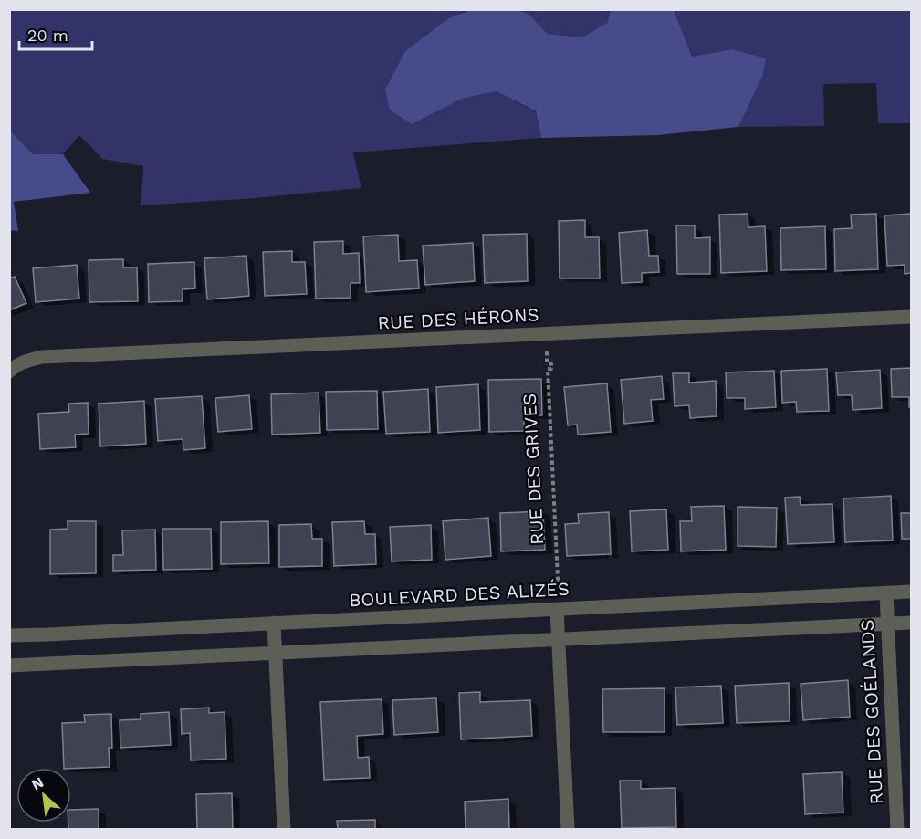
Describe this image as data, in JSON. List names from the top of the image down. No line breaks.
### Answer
{"streets":{"street":["RUE DES HÉRONS","BOULEVARD DES ALIZÉS","RUE DES GOÉLANDS"],"path":["RUE DES GRIVES"]},"crossings":[["BOULEVARD DES ALIZÉS","RUE DES GOÉLANDS"]],"scale_bar":"20 m","north":"top left"}
